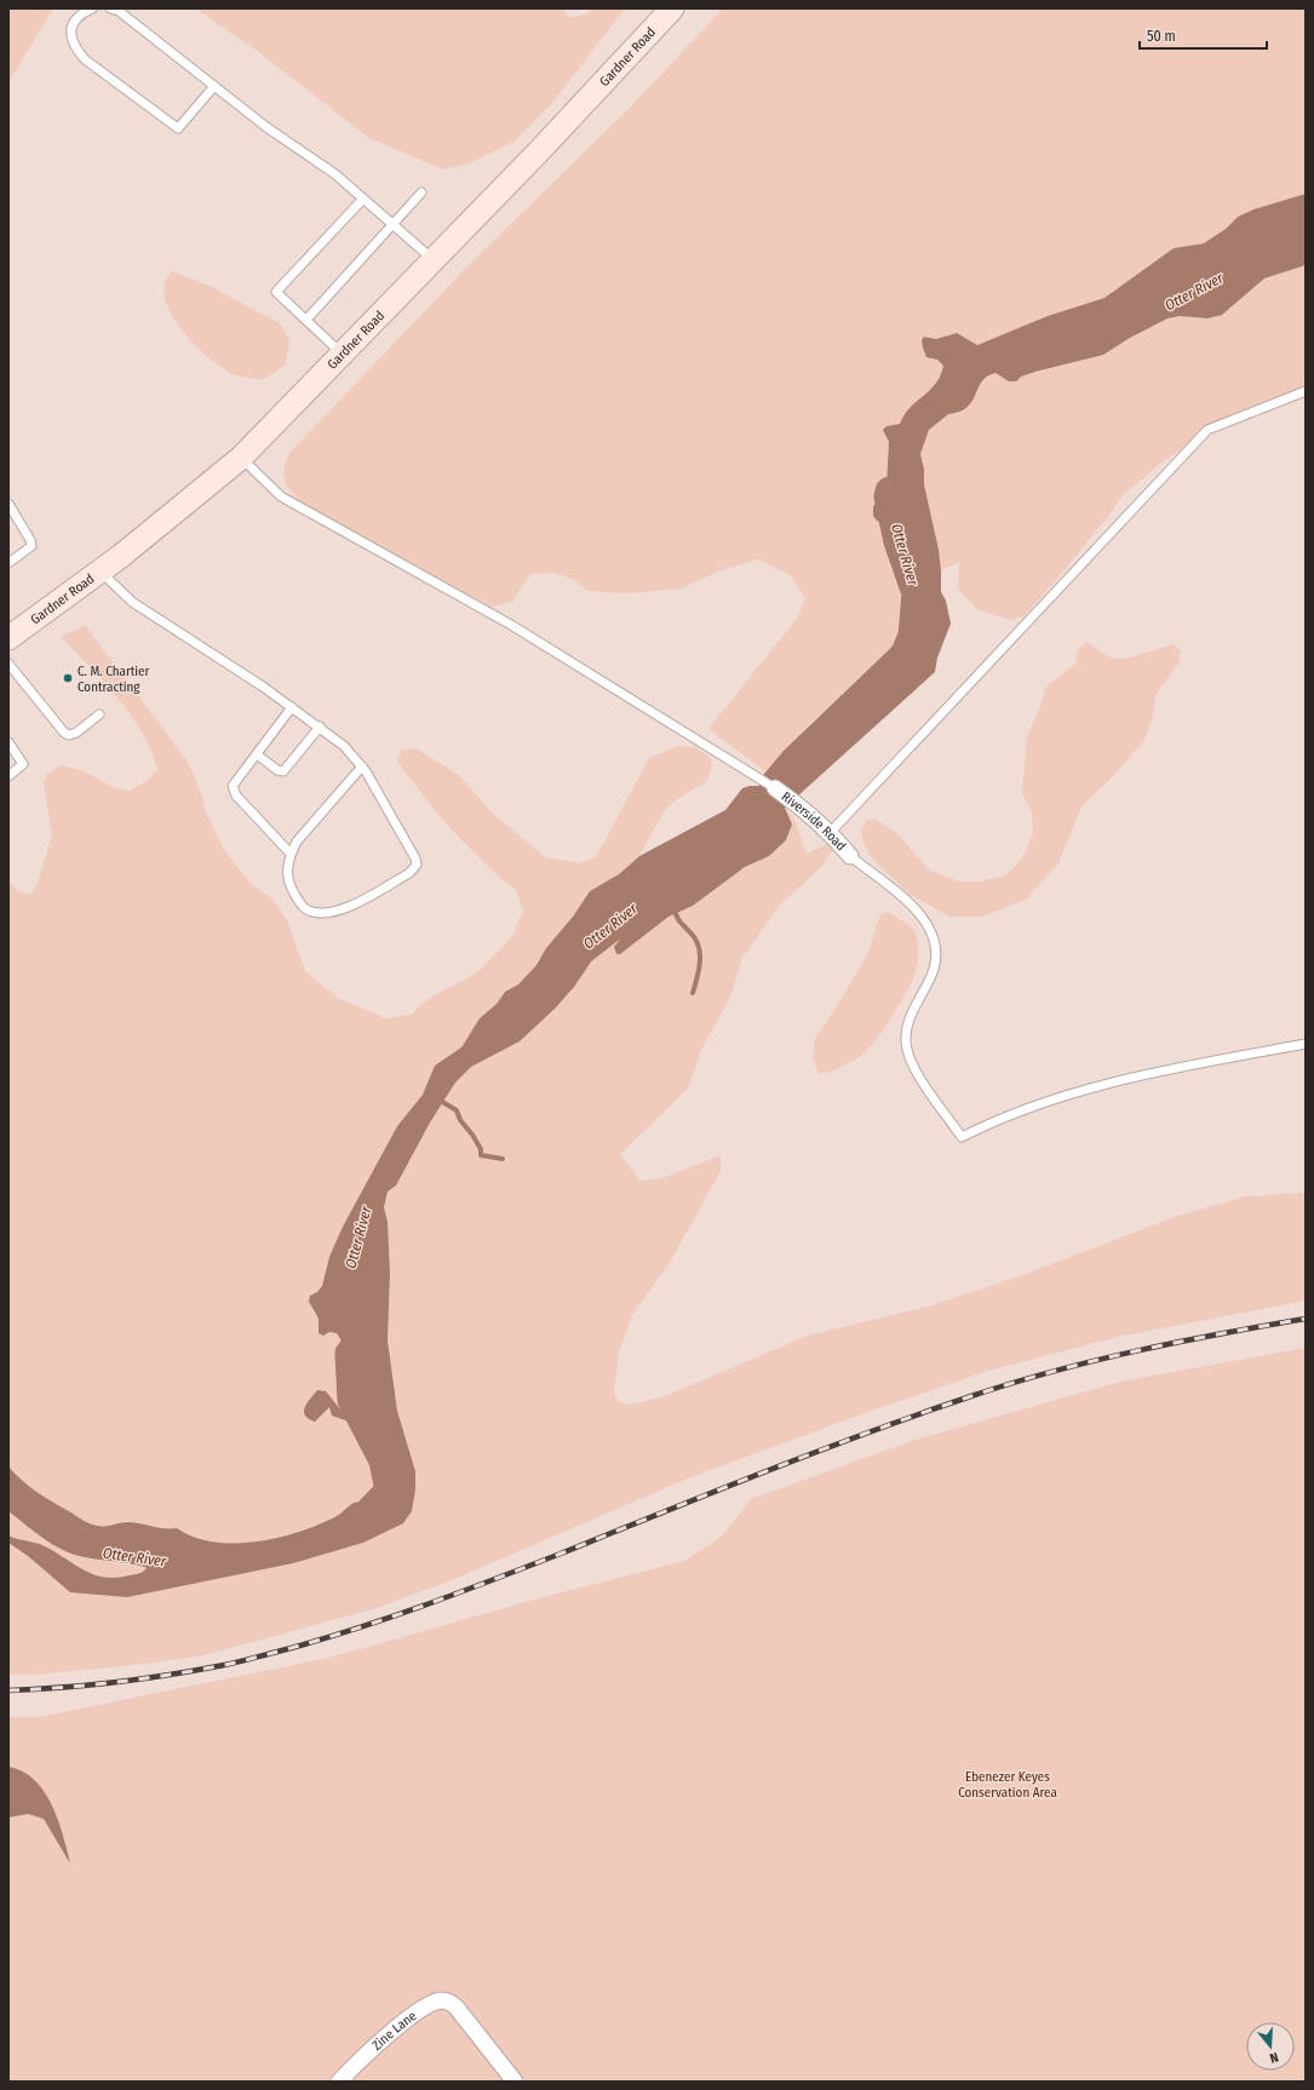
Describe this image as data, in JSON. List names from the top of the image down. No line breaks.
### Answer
{"streets":{"main road":["Gardner Road"],"street":["Riverside Road","Zine Lane"]},"water":["Otter River"],"parks":["Ebenezer Keyes Conservation Area"],"places":["C. M. Chartier Contracting"],"scale_bar":"50 m","north":"bottom"}
